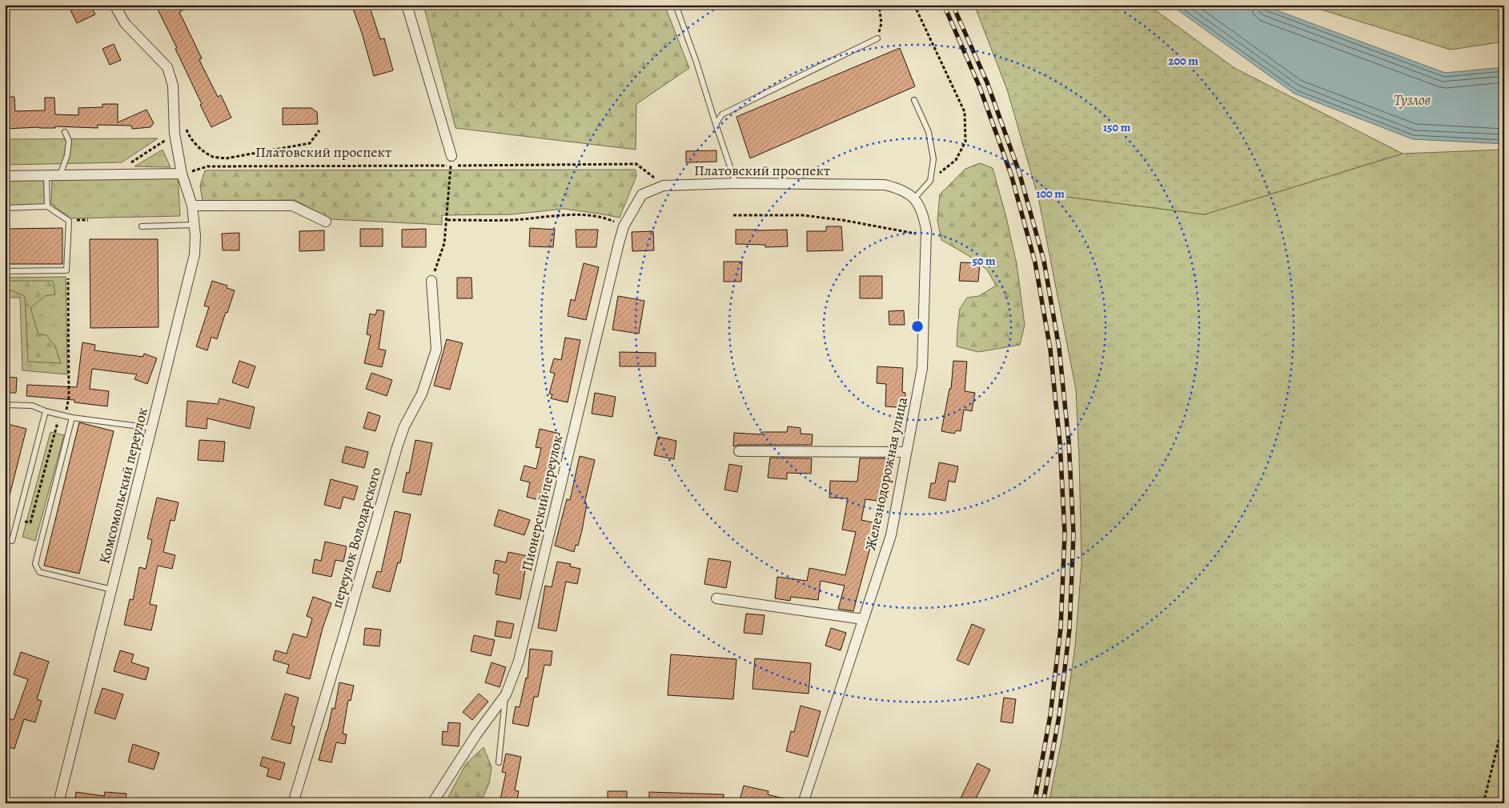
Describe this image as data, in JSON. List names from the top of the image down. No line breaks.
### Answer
{"streets":{"street":["Платовский проспект","Железнодорожная улица","Комсомольский переулок","Пионерский переулок","переулок Володарского"]},"crossings":[["Платовский проспект","Железнодорожная улица"],["Платовский проспект","Комсомольский переулок"],["Платовский проспект","Пионерский переулок"]],"water":["Тузлов"],"rings":["200 m","150 m","100 m","50 m"]}
